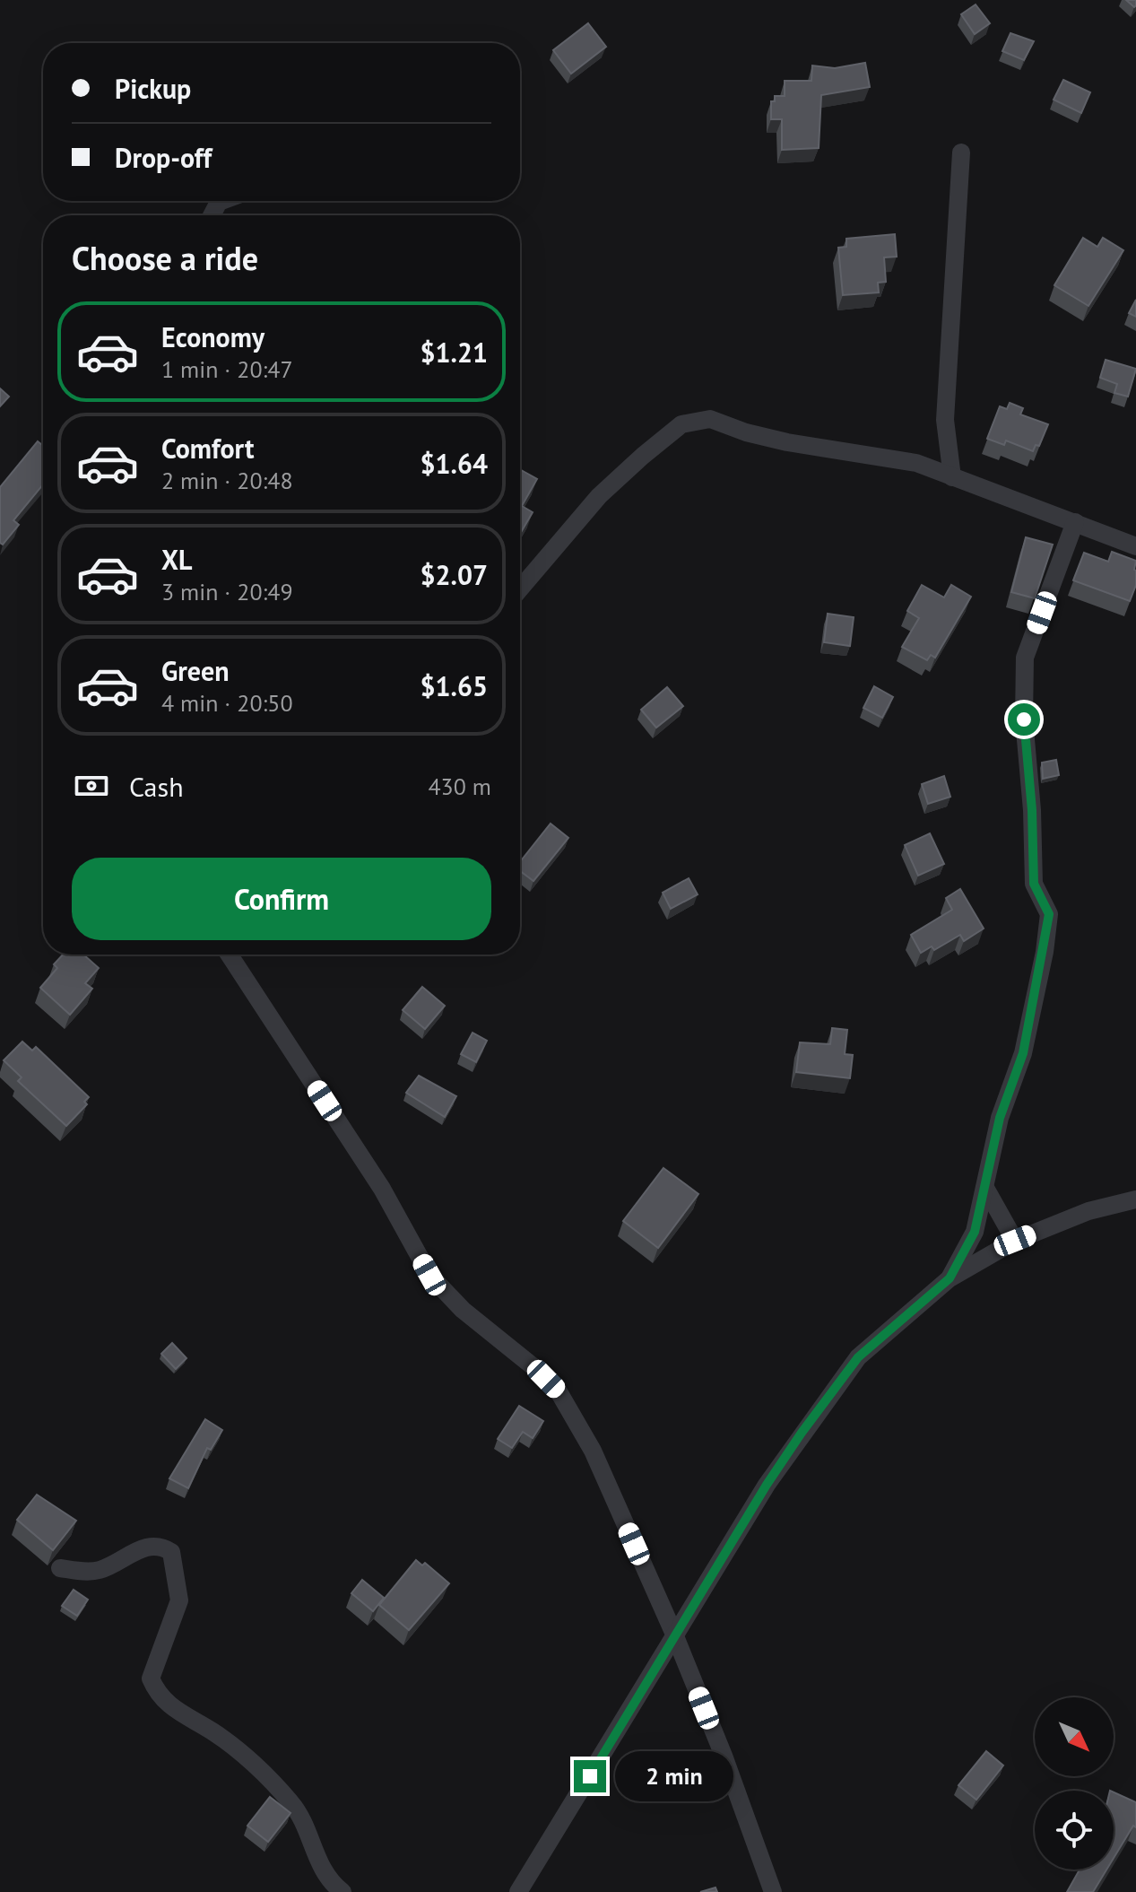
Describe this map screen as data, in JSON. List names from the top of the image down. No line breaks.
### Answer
{"north":"bottom right","page":{"banner":["Pickup","Drop-off"],"heading":"Choose a ride","list":[{"name":"Economy","note":"1 min · 20:47","value":"$1.21"},{"name":"Comfort","note":"2 min · 20:48","value":"$1.64"},{"name":"XL","note":"3 min · 20:49","value":"$2.07"},{"name":"Green","note":"4 min · 20:50","value":"$1.65"}],"pay":["Cash","430 m"],"buttons":"Confirm","bubble":"2 min"}}
